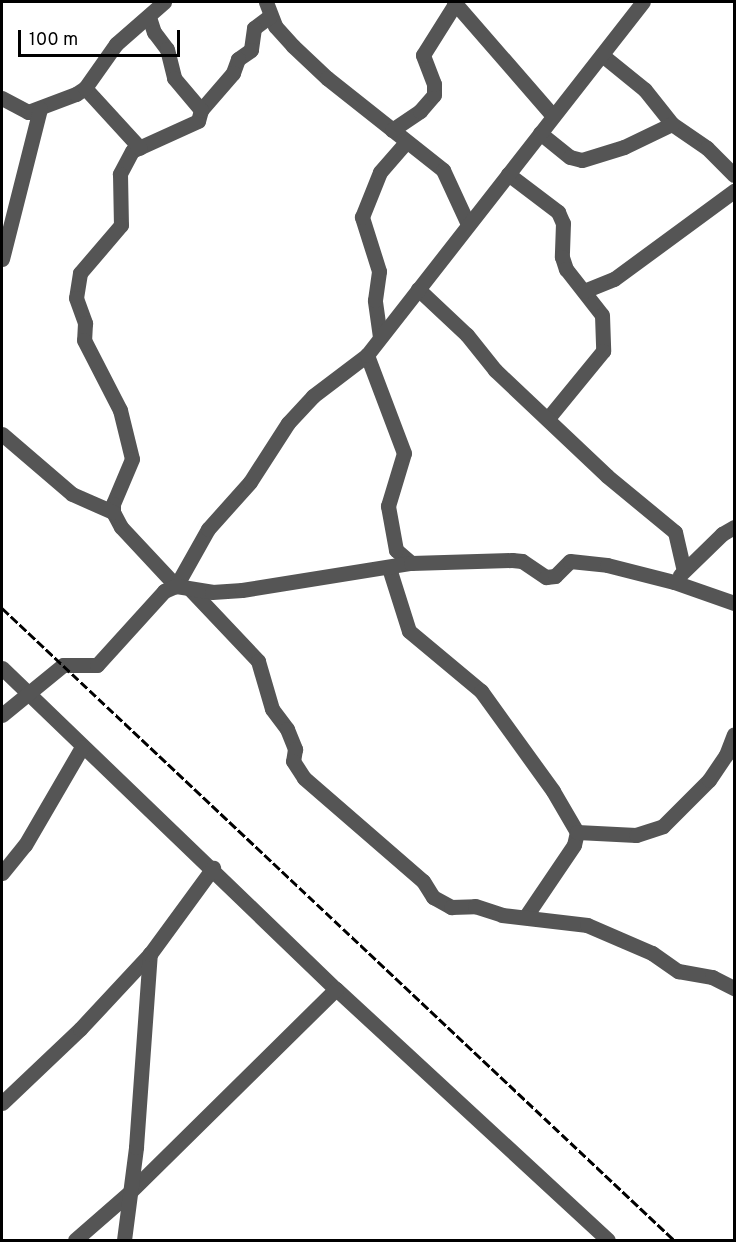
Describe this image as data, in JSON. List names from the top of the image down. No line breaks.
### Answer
{"scale_bar":"100 m"}
